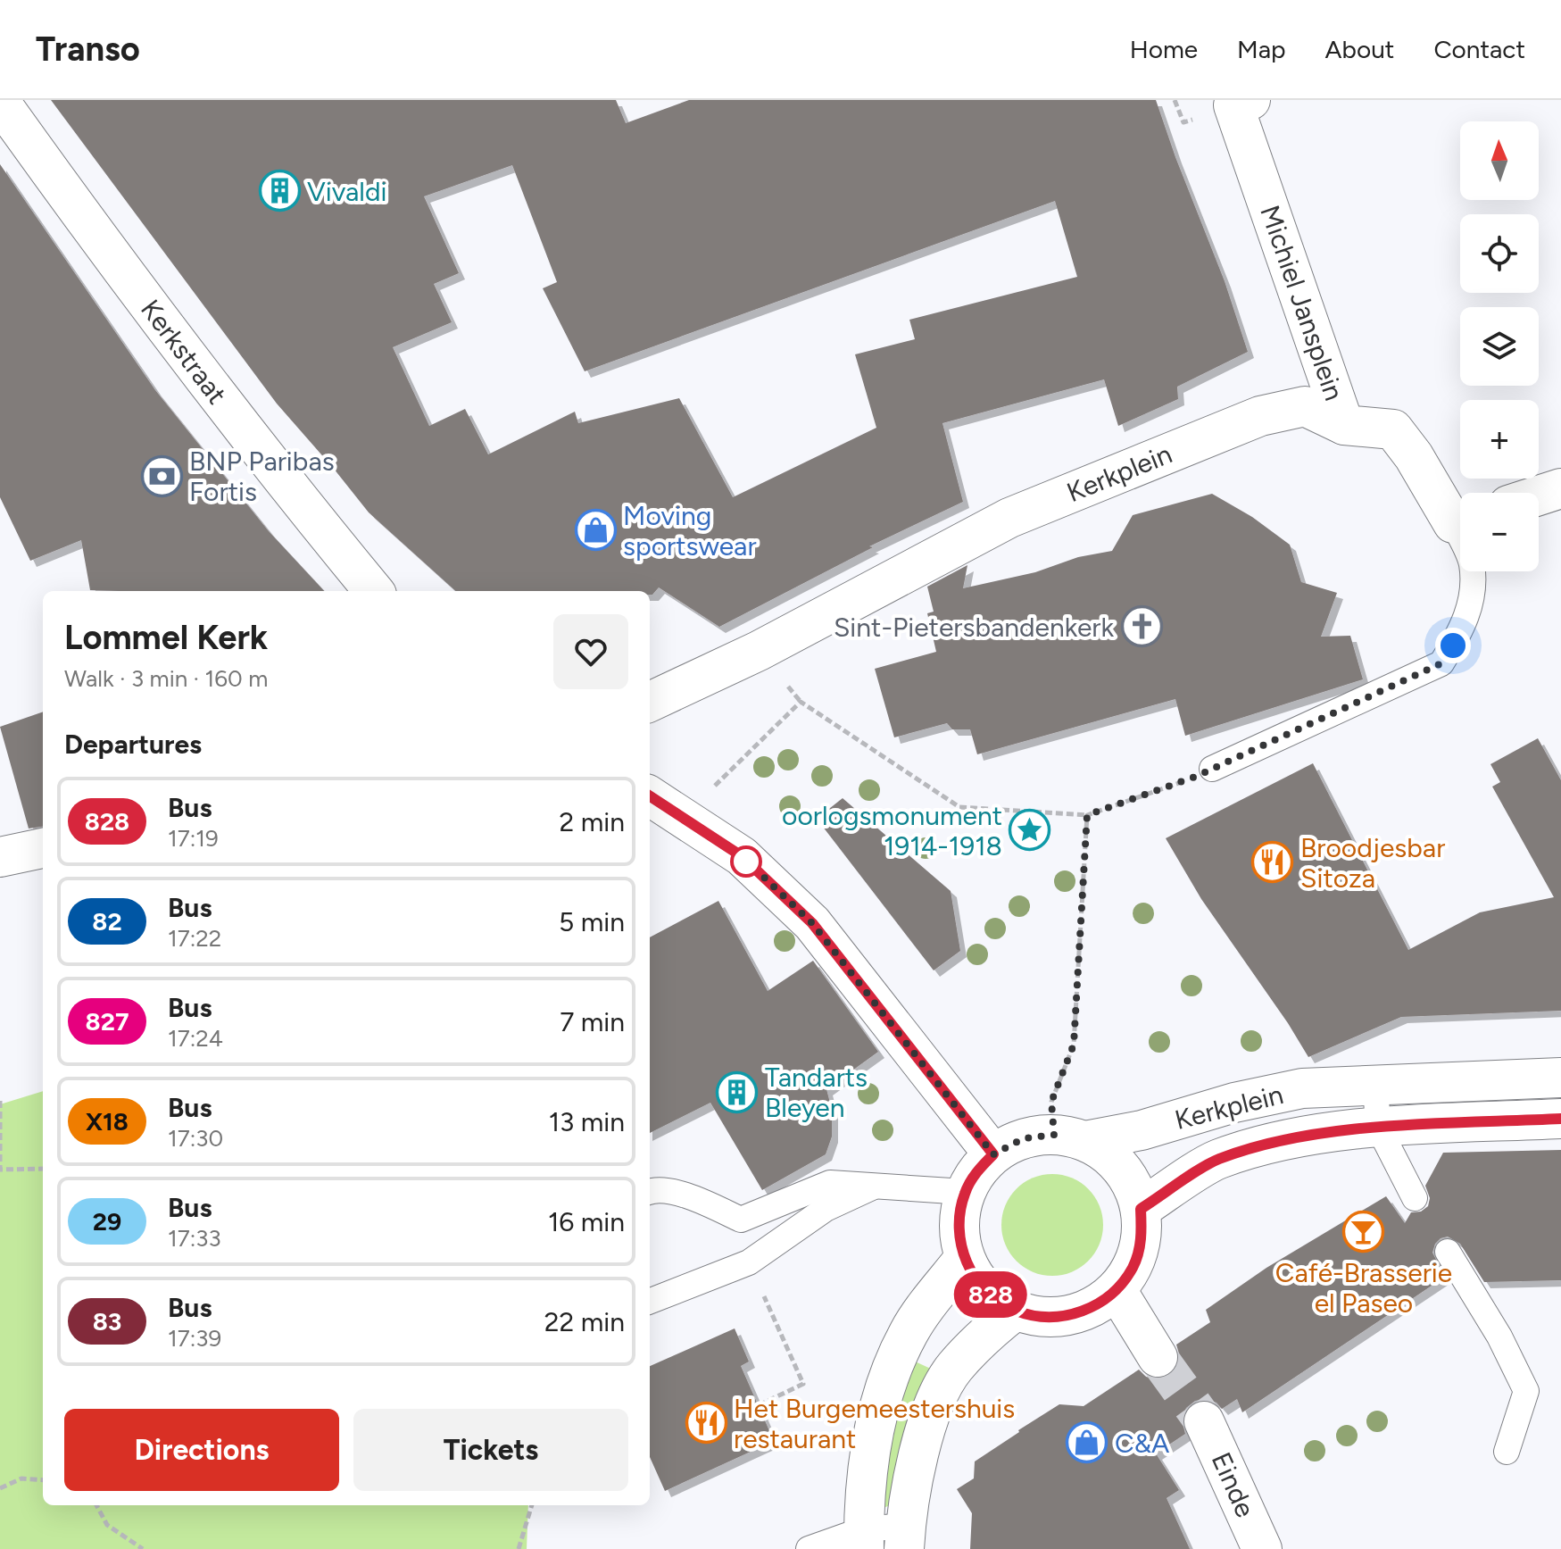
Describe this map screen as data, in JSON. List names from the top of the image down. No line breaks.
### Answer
{"streets":{"street":["Michiel Jansplein","Kerkstraat","Kerkplein","Einde"]},"crossings":[["Michiel Jansplein","Kerkplein"]],"places":{"building":["Vivaldi","Tandarts Bleyen"],"bank":["BNP Paribas Fortis"],"shop":["Moving sportswear","C&A"],"church":["Sint-Pietersbandenkerk"],"place":["oorlogsmonument 1914-1918"],"restaurant":["Broodjesbar Sitoza","Het Burgemeestershuis restaurant"],"bar":["Café-Brasserie el Paseo"]},"lines":["bus line 828"],"north":"top","page":{"header":"Transo","nav":["Home","Map","About","Contact"],"on_map":"828","map_buttons":["+","−"],"heading":[["Lommel Kerk","Walk · 3 min · 160 m"],"Departures"],"list":[{"mark":"828","name":"Bus","note":"17:19","value":"2 min"},{"mark":"82","name":"Bus","note":"17:22","value":"5 min"},{"mark":"827","name":"Bus","note":"17:24","value":"7 min"},{"mark":"X18","name":"Bus","note":"17:30","value":"13 min"},{"mark":"29","name":"Bus","note":"17:33","value":"16 min"},{"mark":"83","name":"Bus","note":"17:39","value":"22 min"}],"buttons":["Directions","Tickets"]}}
